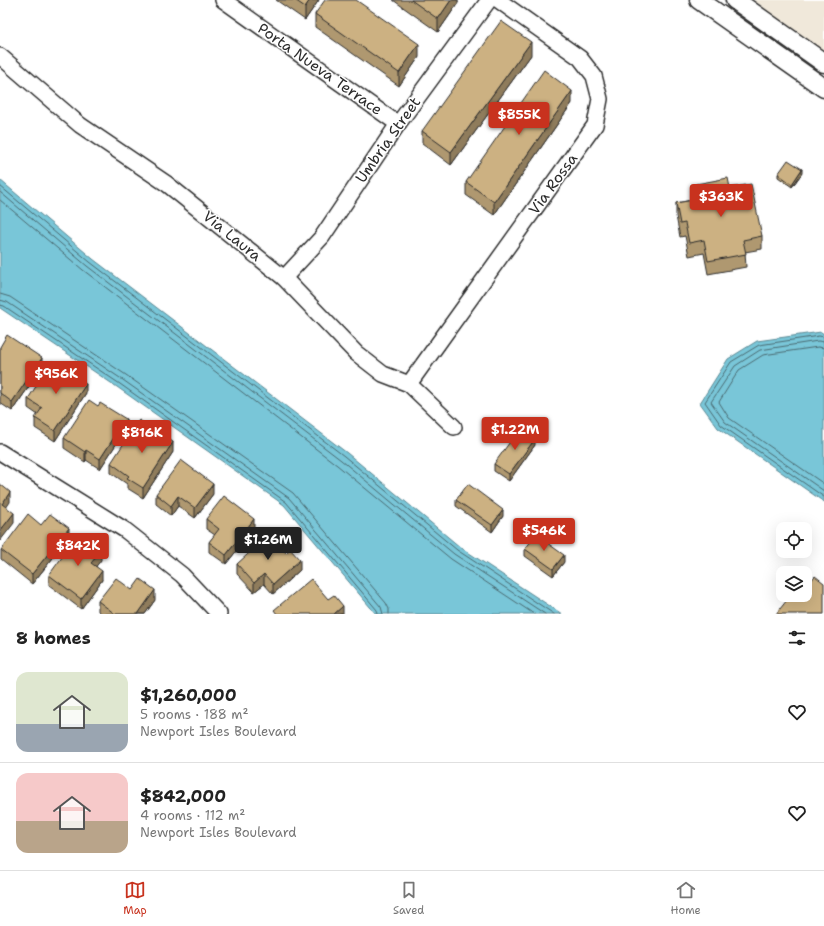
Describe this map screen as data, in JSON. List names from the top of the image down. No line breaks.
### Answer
{"streets":{"street":["Porta Nueva Terrace","Umbria Street","Via Rossa","Via Laura"]},"crossings":[["Porta Nueva Terrace","Umbria Street"],["Umbria Street","Via Laura"],["Via Rossa","Via Laura"]],"page":{"price":["$855K","$363K","$956K","$1.22M","$816K","$546K","$1.26M","$842K"],"heading":"8 homes","list":[{"name":"$1,260,000","note":"5 rooms · 188 m² · Newport Isles Boulevard"},{"name":"$842,000","note":"4 rooms · 112 m² · Newport Isles Boulevard"}],"tabs":["Map","Saved","Home"]}}
